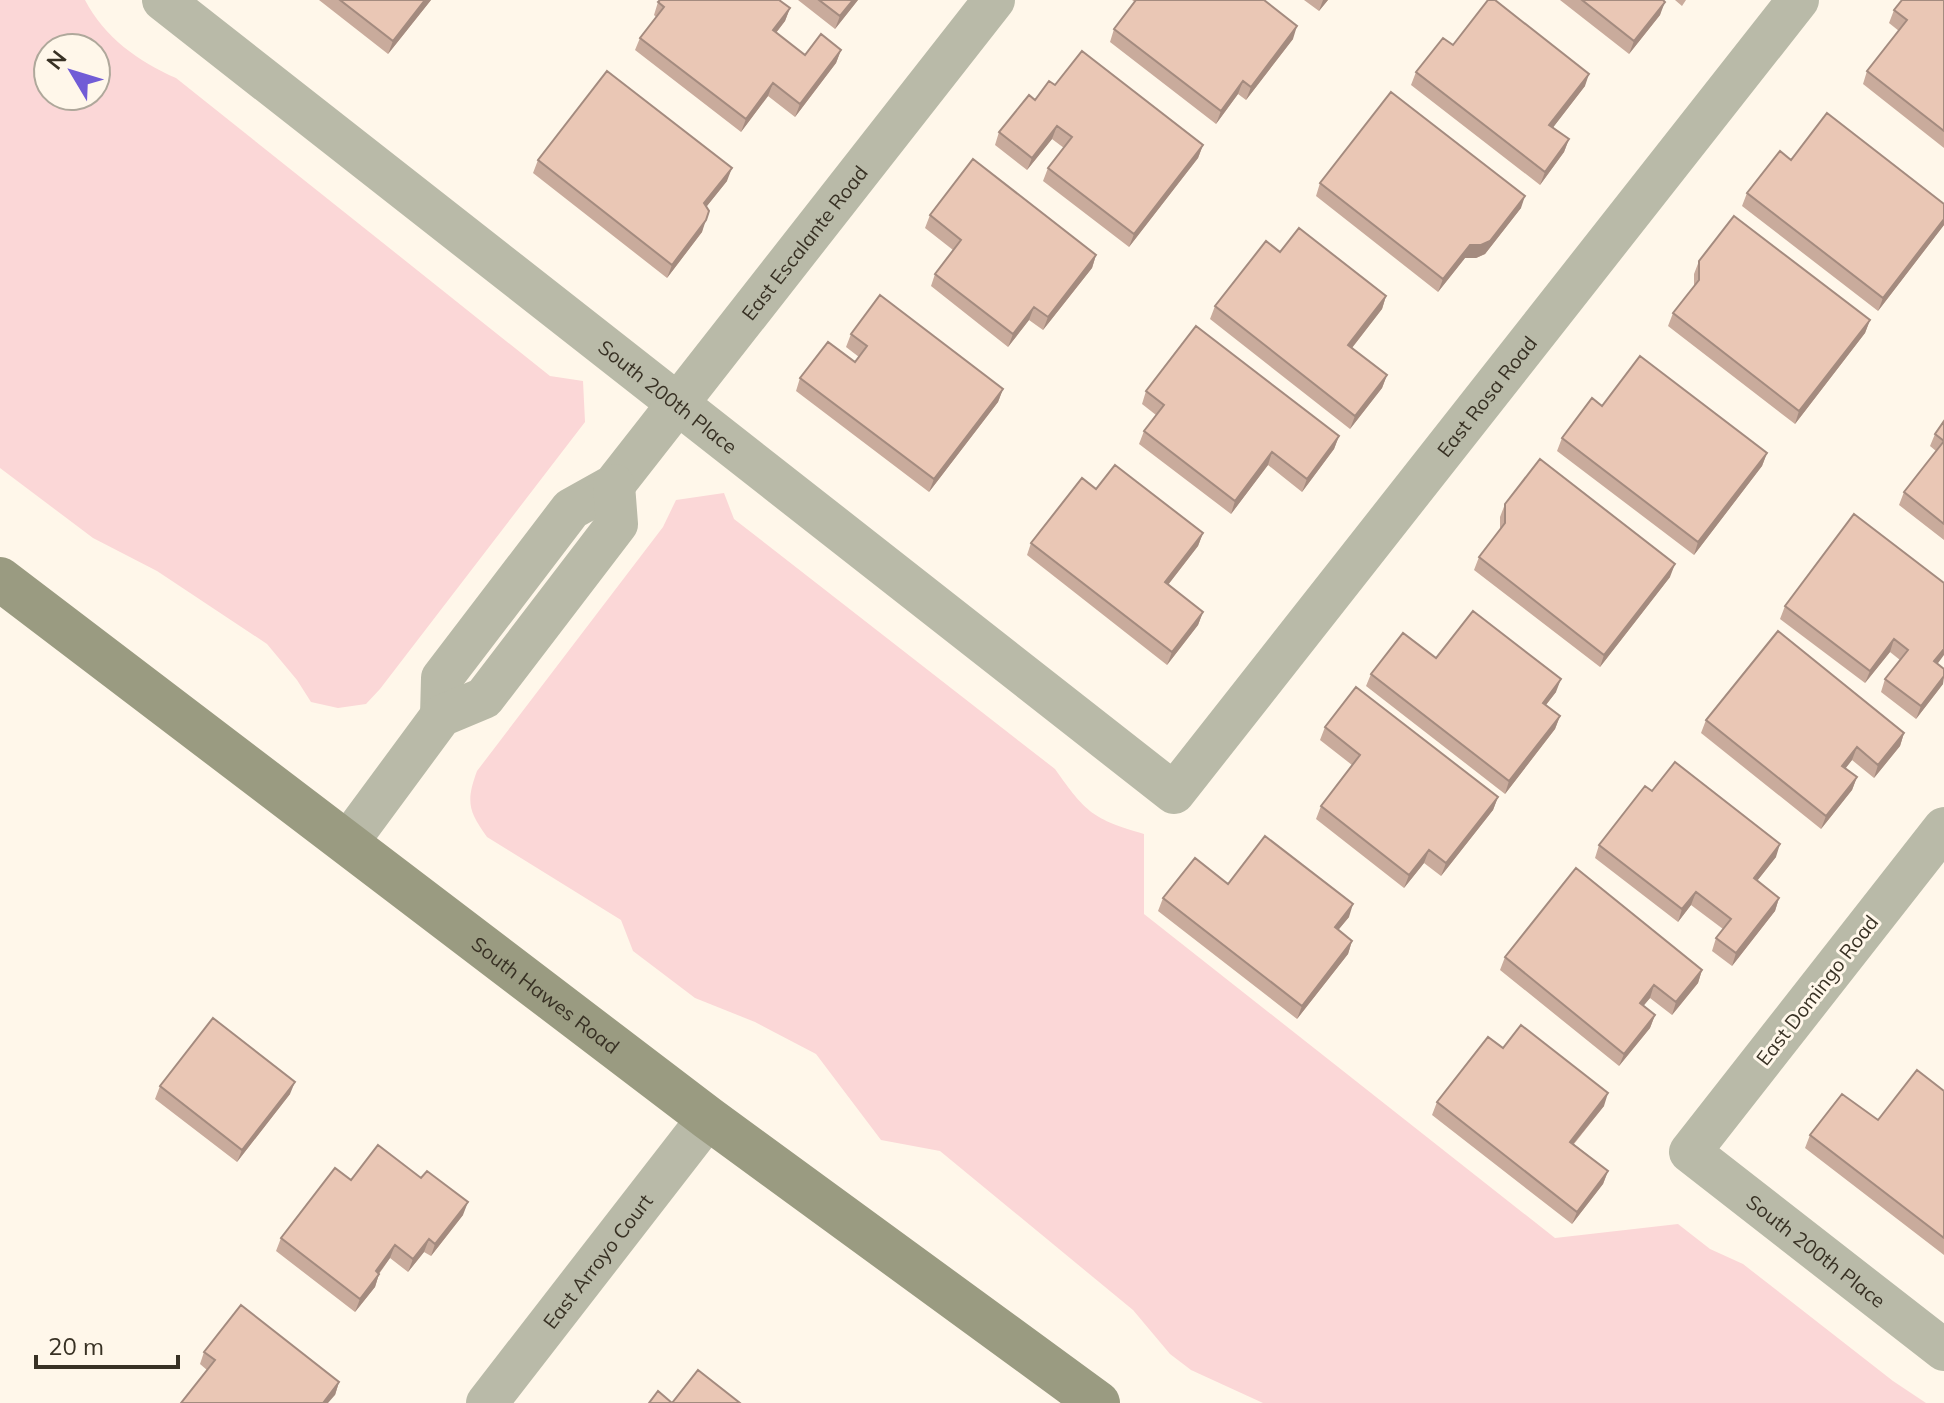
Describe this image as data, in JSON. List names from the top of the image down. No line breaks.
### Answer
{"streets":{"main road":["South Hawes Road"],"street":["East Escalante Road","South 200th Place","East Rosa Road","East Domingo Road","East Arroyo Court"]},"crossings":[["East Escalante Road","South 200th Place"],["East Escalante Road","South Hawes Road"],["South 200th Place","East Rosa Road"],["South 200th Place","East Domingo Road"],["South Hawes Road","East Arroyo Court"]],"scale_bar":"20 m","north":"top left"}
